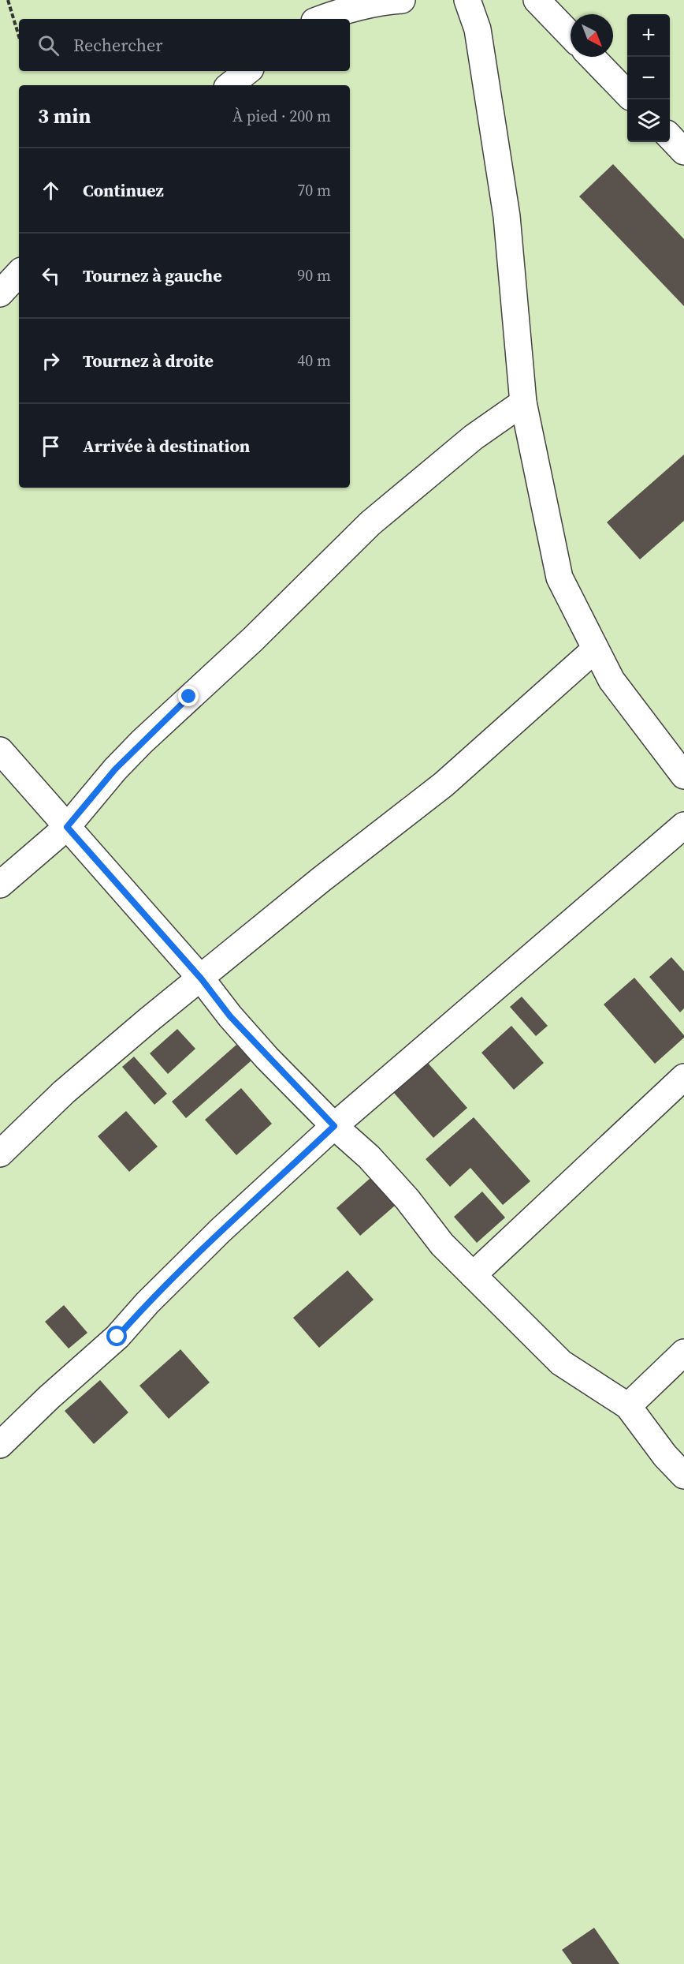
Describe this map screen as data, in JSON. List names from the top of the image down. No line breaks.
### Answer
{"north":"bottom right","page":{"map_buttons":["+","−"],"search":"Rechercher","heading":["3 min","À pied · 200 m"],"list":[["Continuez","70 m"],["Tournez à gauche","90 m"],["Tournez à droite","40 m"],"Arrivée à destination"]}}
